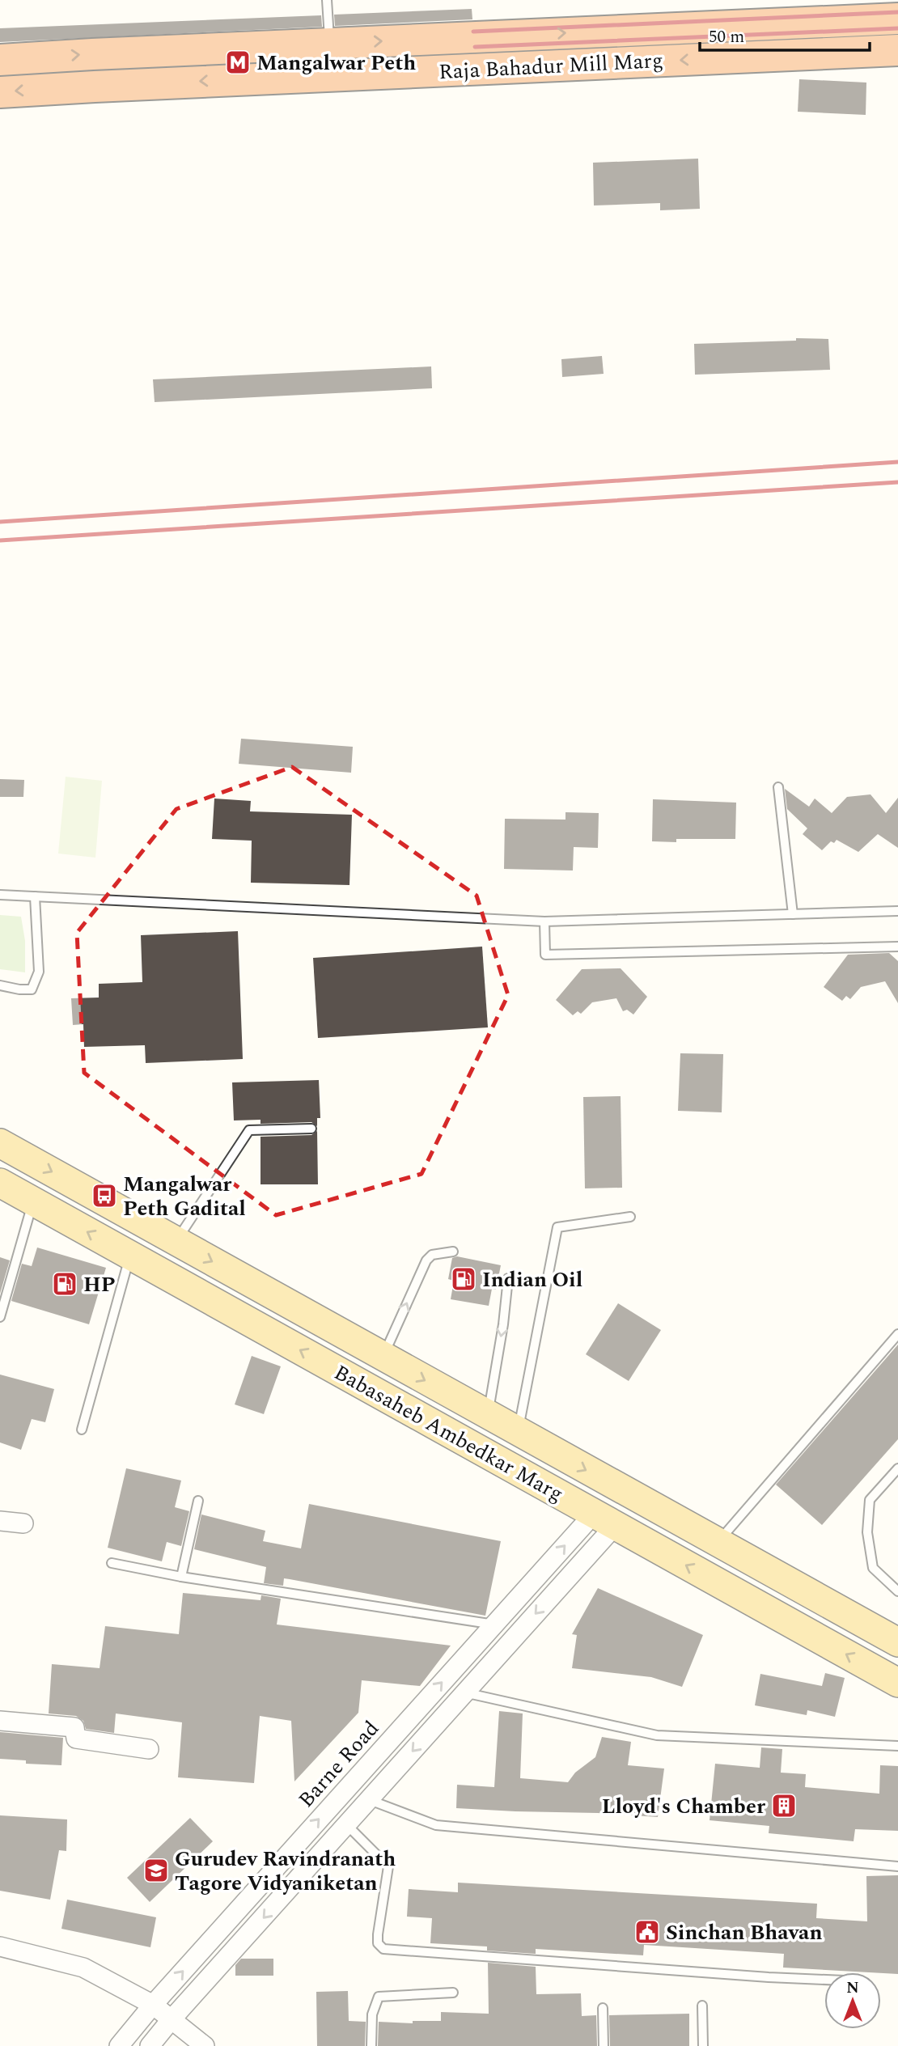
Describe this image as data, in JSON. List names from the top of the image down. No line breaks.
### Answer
{"streets":{"highway":["Raja Bahadur Mill Marg"],"main road":["Babasaheb Ambedkar Marg"],"street":["Barne Road"]},"crossings":[["Babasaheb Ambedkar Marg","Barne Road"]],"places":{"metro station":["Mangalwar Peth"],"bus stop":["Mangalwar Peth Gadital"],"fuel station":["Indian Oil","HP"],"building":["Lloyd's Chamber"],"school or university":["Gurudev Ravindranath Tagore Vidyaniketan"],"public building":["Sinchan Bhavan"]},"scale_bar":"50 m","north":"top"}
